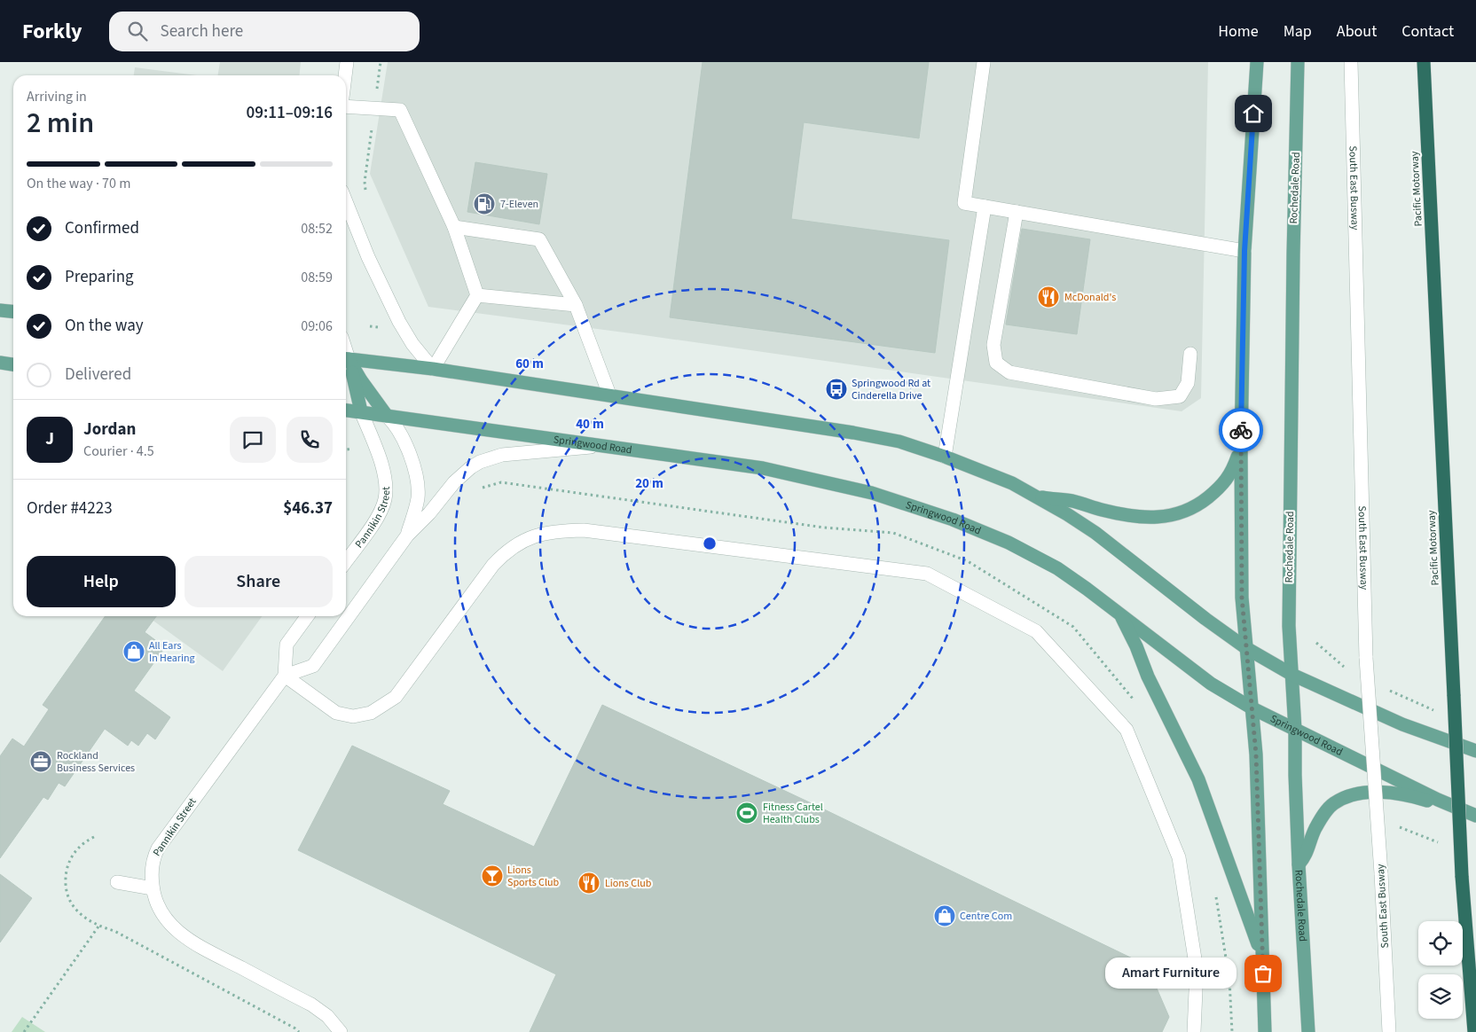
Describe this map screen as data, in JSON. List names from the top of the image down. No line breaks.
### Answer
{"streets":{"highway":["Pacific Motorway"],"main road":["Rochedale Road","Springwood Road"],"street":["South East Busway","Pannikin Street"]},"crossings":[["Rochedale Road","Springwood Road"],["Springwood Road","Pannikin Street"]],"places":{"fuel station":["7-Eleven"],"restaurant":["McDonald's","Lions Club"],"bus stop":["Springwood Rd at Cinderella Drive"],"shop":["All Ears In Hearing","Centre Com"],"office":["Rockland Business Services"],"sports":["Fitness Cartel Health Clubs"],"bar":["Lions Sports Club"],"other":["Amart Furniture"]},"page":{"header":"Forkly","search":"Search here","nav":["Home","Map","About","Contact"],"heading":["2 min","Arriving in","09:11–09:16"],"panel":["Jordan","Courier · 4.5","Order #4223","$46.37"],"bar":"On the way · 70 m","list":[["Confirmed","08:52"],["Preparing","08:59"],["On the way","09:06"],"Delivered"],"round":"J","buttons":["Help","Share"],"bubble":"Amart Furniture"},"rings":["60 m","40 m","20 m"]}
